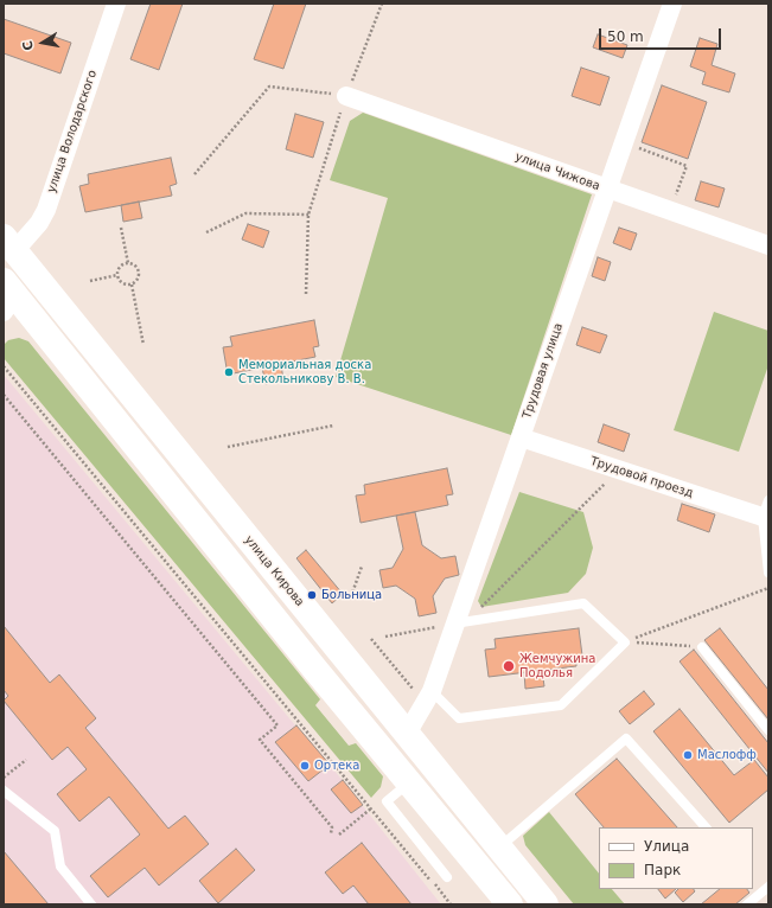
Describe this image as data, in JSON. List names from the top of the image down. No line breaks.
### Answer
{"streets":{"main road":["улица Кирова"],"street":["улица Володарского","улица Чижова","Трудовая улица","Трудовой проезд"]},"crossings":[["улица Володарского","улица Кирова"],["улица Чижова","Трудовая улица"],["Трудовая улица","Трудовой проезд"],["Трудовая улица","улица Кирова"]],"places":["Мемориальная доска Стекольникову В. В.","Больница","Жемчужина Подолья","Маслофф","Ортека"],"legend":["Улица","Парк"],"scale_bar":"50 m","north":"left"}
